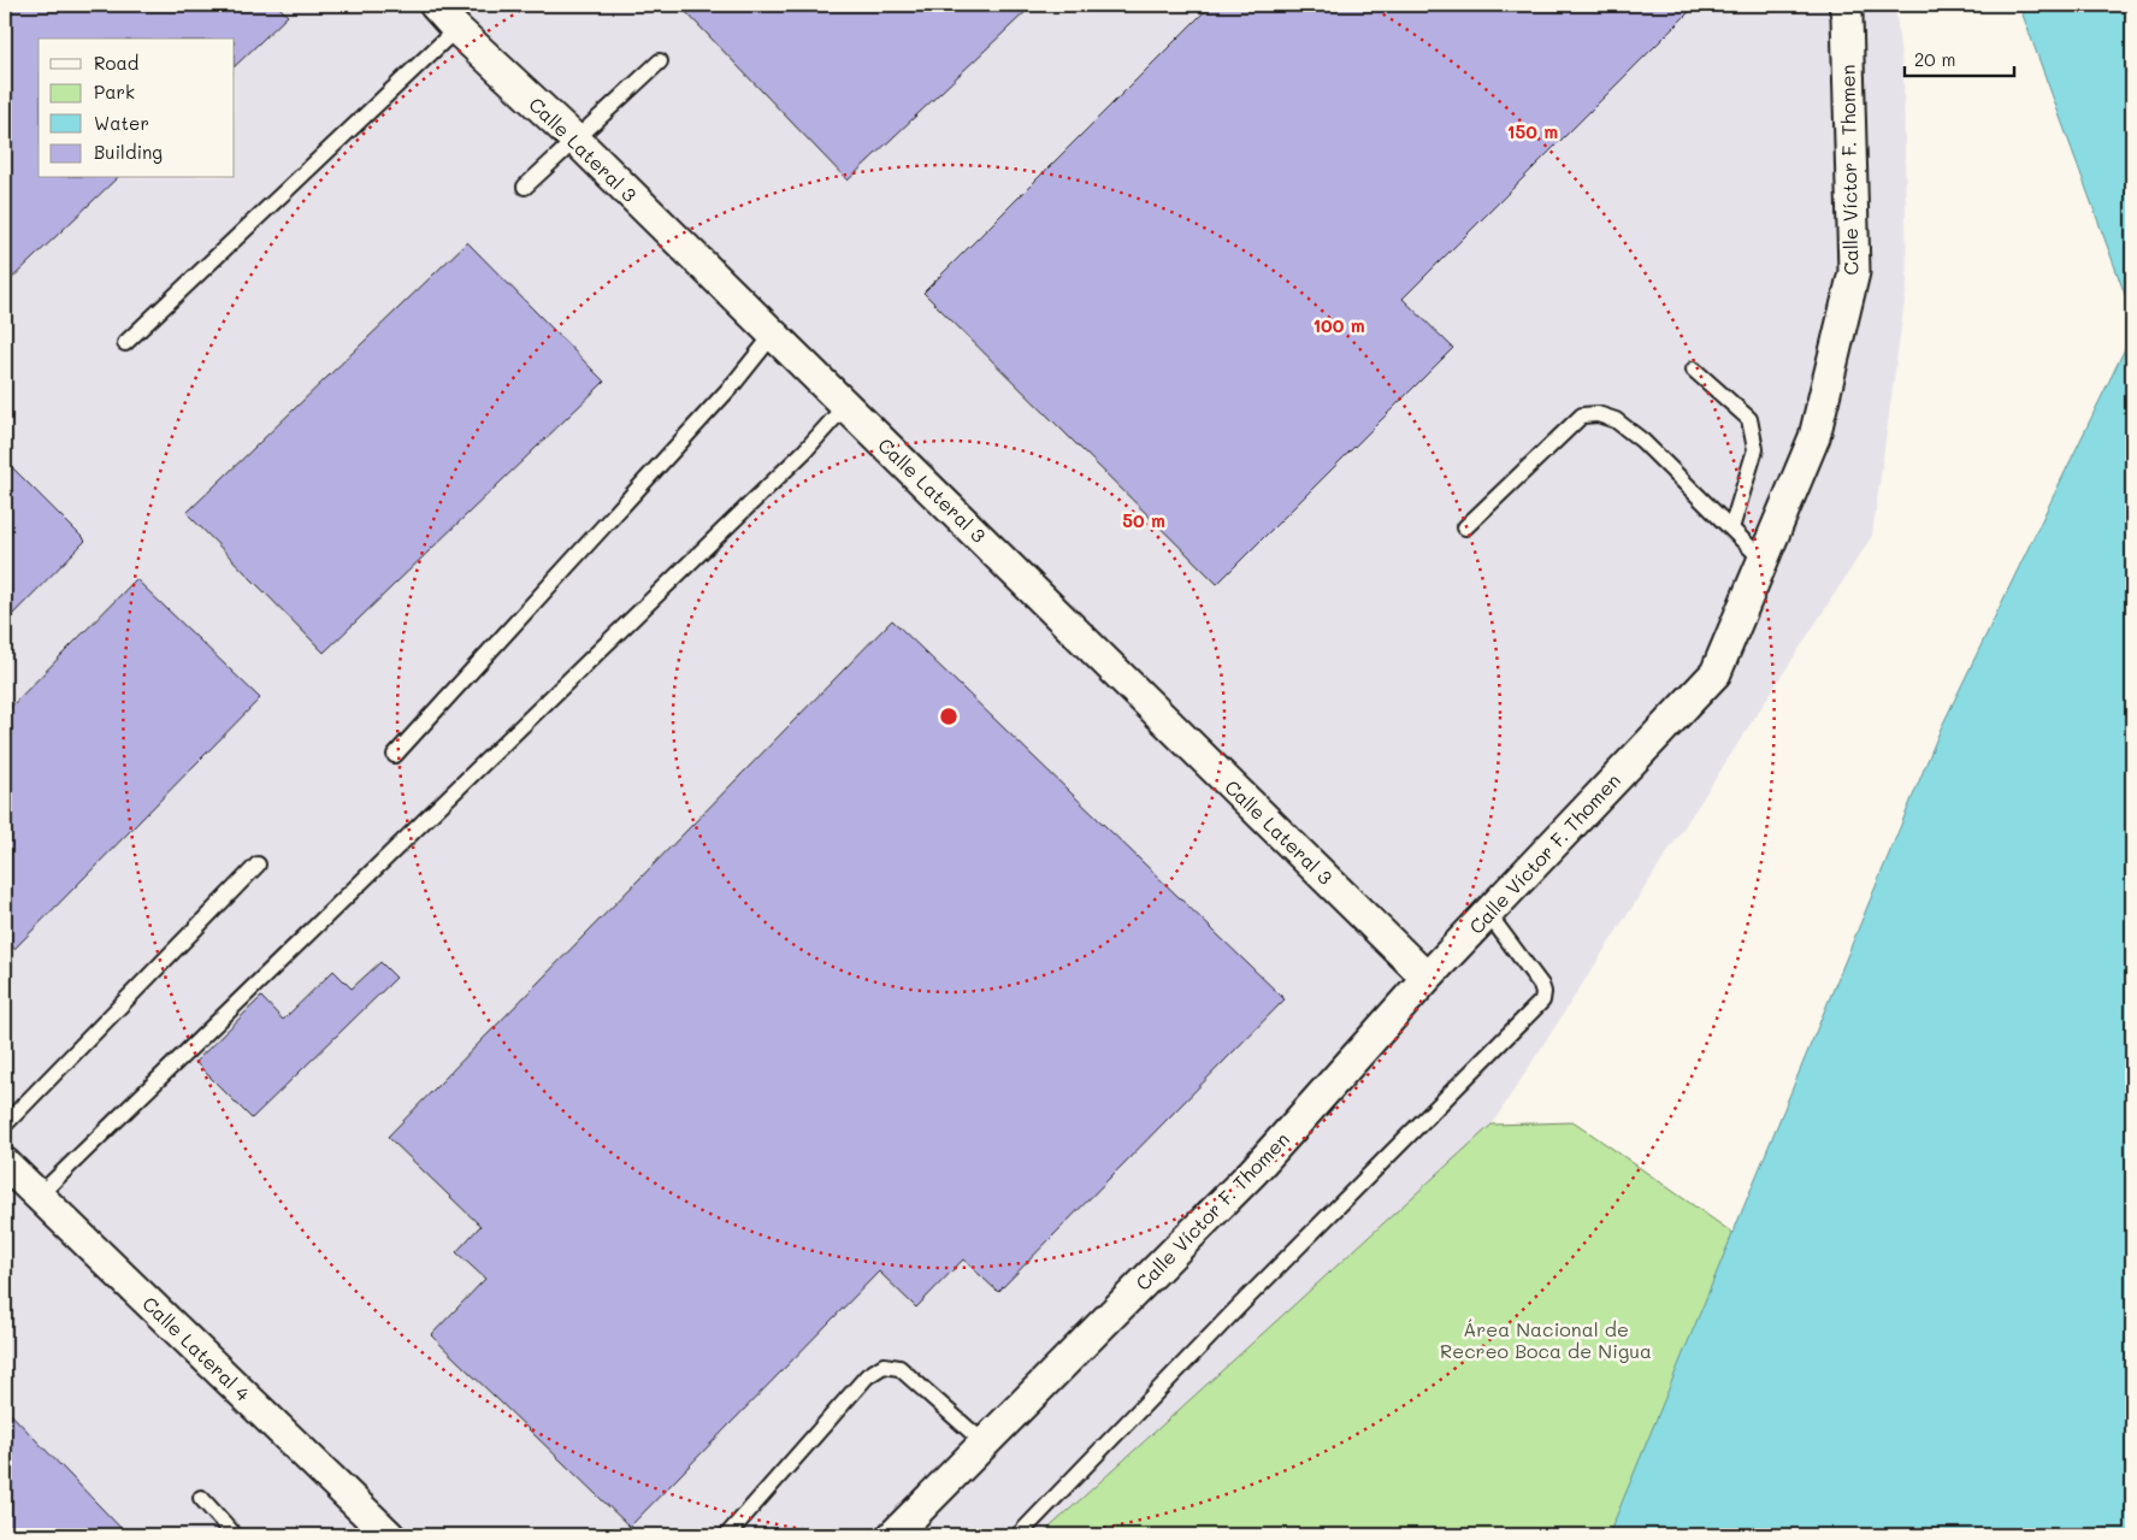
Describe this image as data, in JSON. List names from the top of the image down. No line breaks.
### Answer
{"streets":{"street":["Calle Lateral 3","Calle Víctor F. Thomen","Calle Lateral 4"]},"crossings":[["Calle Lateral 3","Calle Víctor F. Thomen"]],"parks":["Área Nacional de Recreo Boca de Nigua"],"legend":["Road","Park","Water","Building"],"scale_bar":"20 m","rings":["150 m","100 m","50 m"]}
